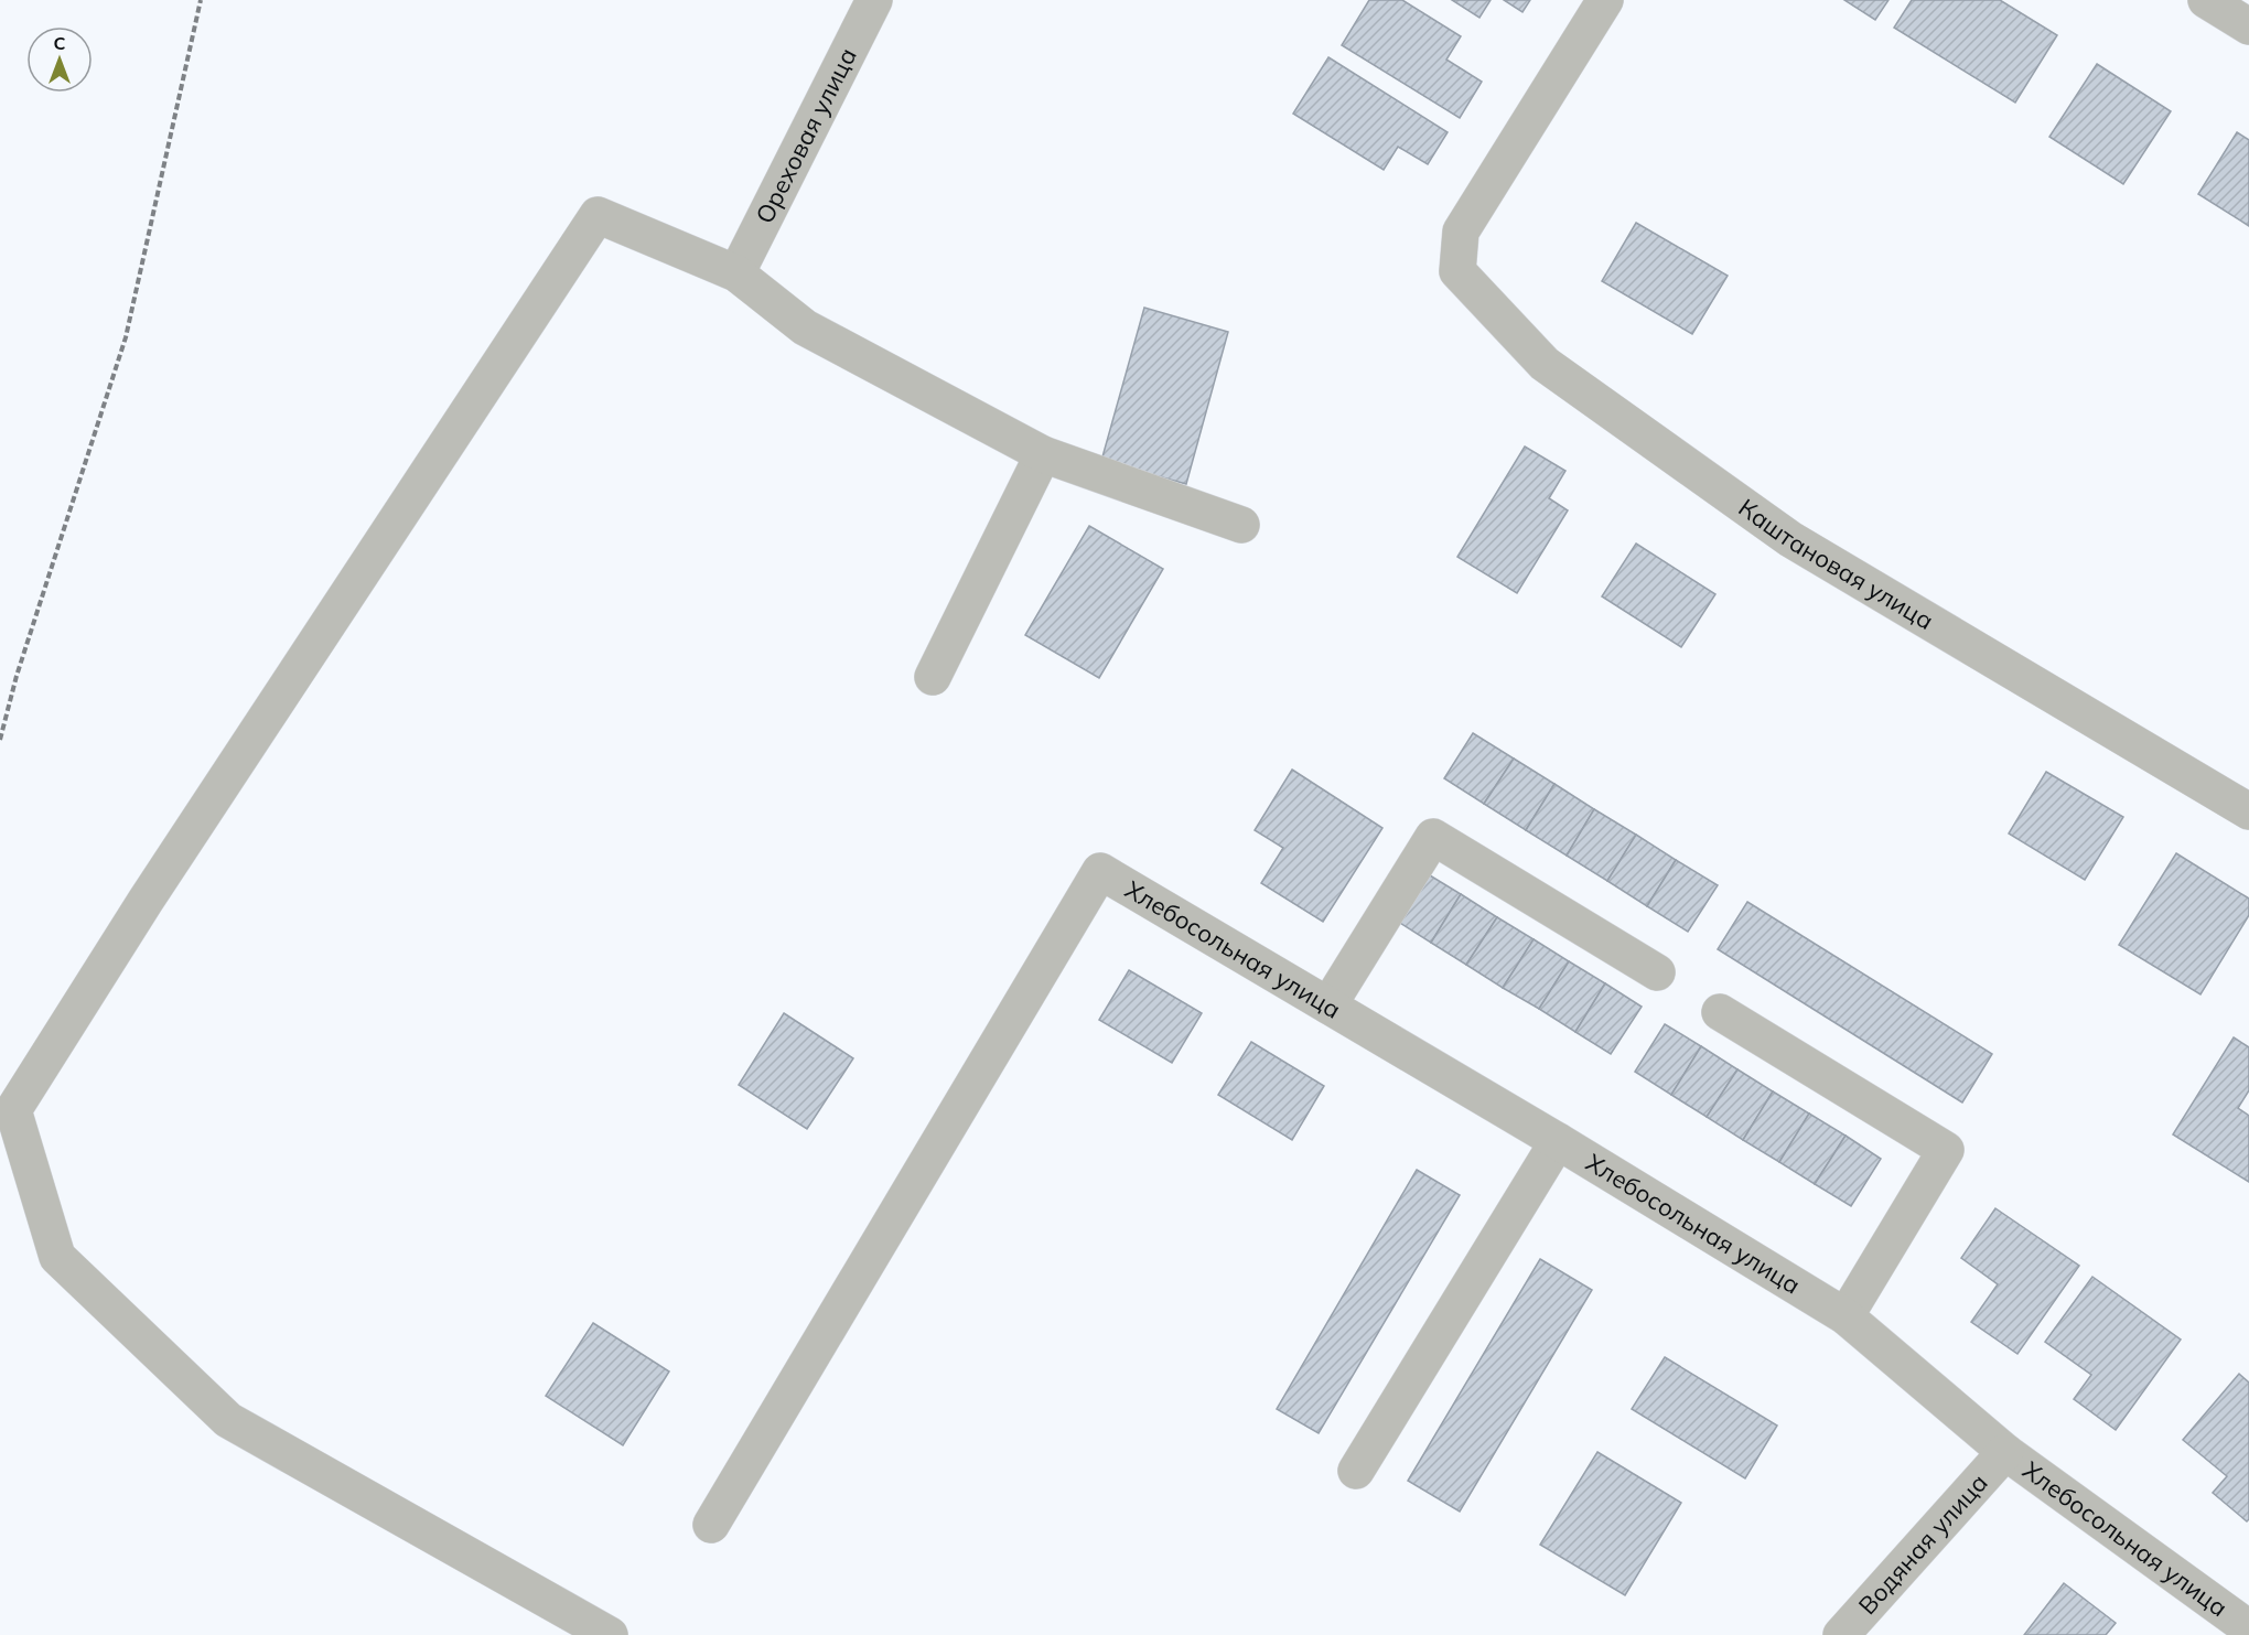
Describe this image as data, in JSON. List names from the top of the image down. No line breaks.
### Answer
{"streets":{"street":["Ореховая улица","Каштановая улица","Хлебосольная улица","Водяная улица"]},"crossings":[["Хлебосольная улица","Водяная улица"]],"north":"top"}
